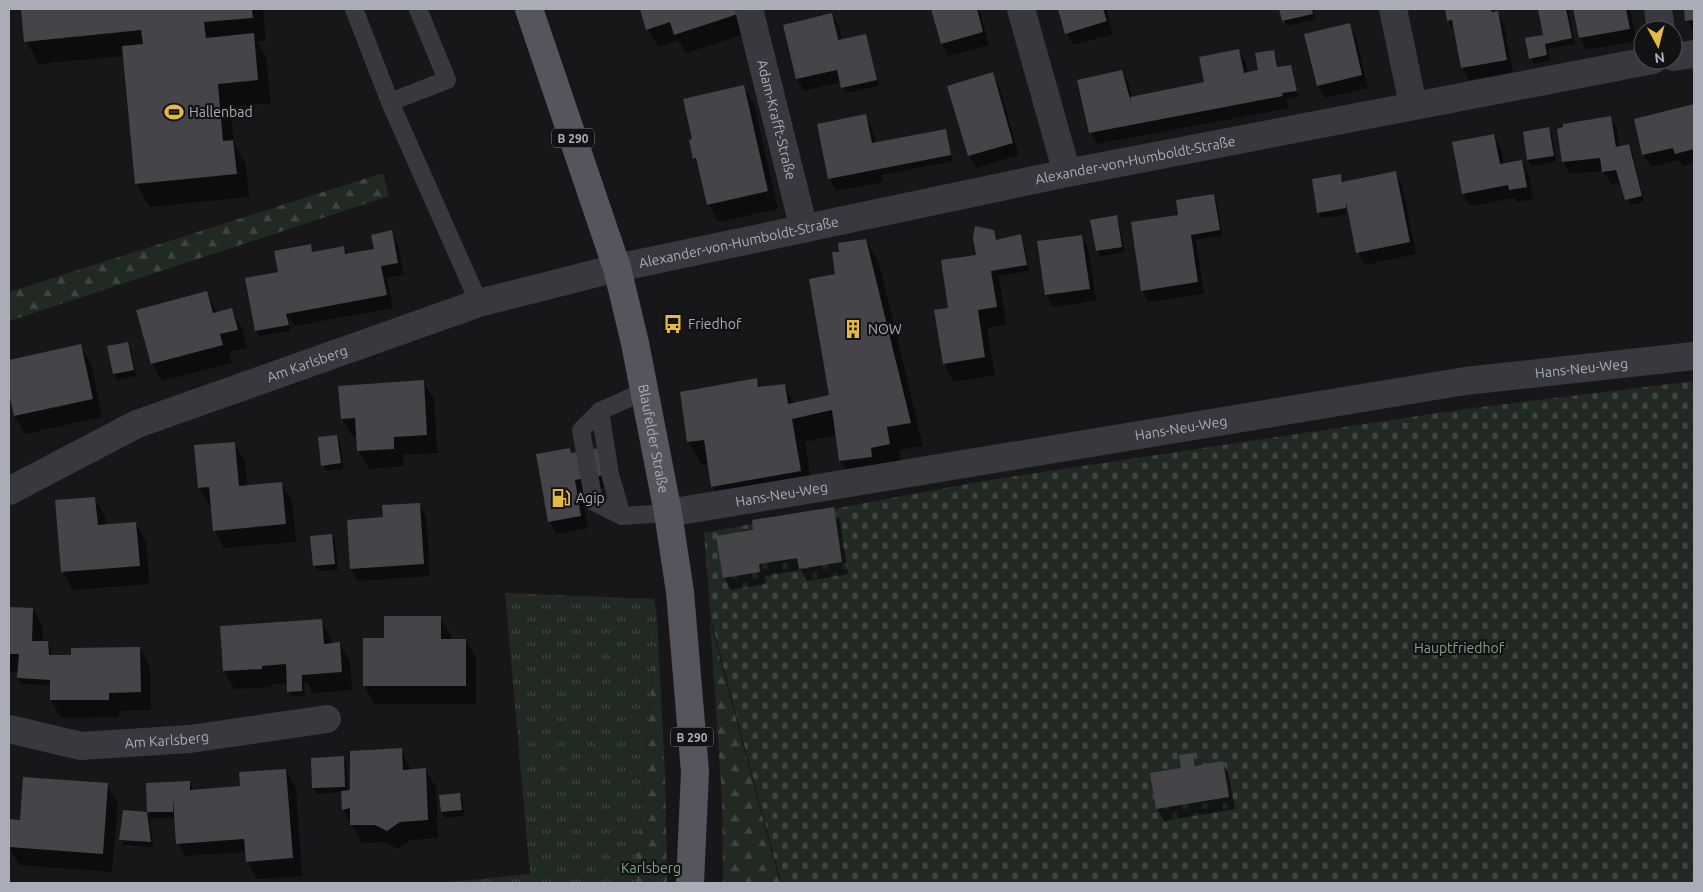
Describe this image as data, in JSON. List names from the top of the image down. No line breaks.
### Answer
{"streets":{"main road":["B 290","Blaufelder Straße"],"street":["Adam-Krafft-Straße","Alexander-von-Humboldt-Straße","Am Karlsberg","Hans-Neu-Weg"]},"crossings":[["Adam-Krafft-Straße","Alexander-von-Humboldt-Straße"],["Alexander-von-Humboldt-Straße","Am Karlsberg"],["Alexander-von-Humboldt-Straße","Blaufelder Straße"],["Am Karlsberg","Blaufelder Straße"],["Hans-Neu-Weg","Blaufelder Straße"]],"parks":["Hauptfriedhof","Karlsberg"],"places":{"sports":["Hallenbad"],"bus stop":["Friedhof"],"building":["NOW"],"fuel station":["Agip"]},"north":"bottom"}
